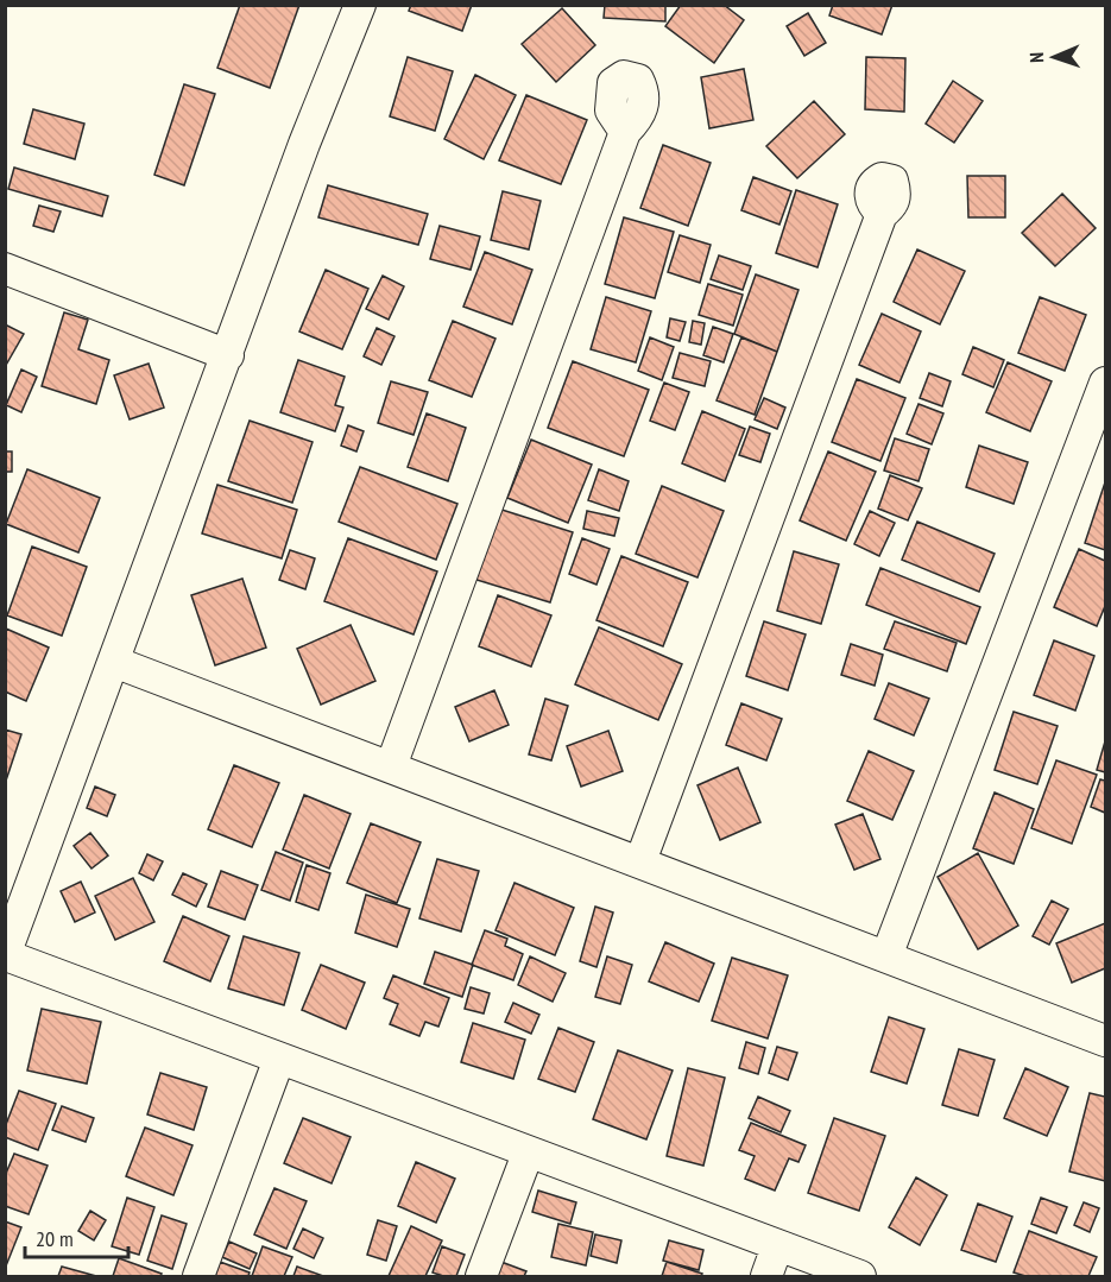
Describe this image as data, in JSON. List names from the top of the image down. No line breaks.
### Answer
{"scale_bar":"20 m","north":"left"}
